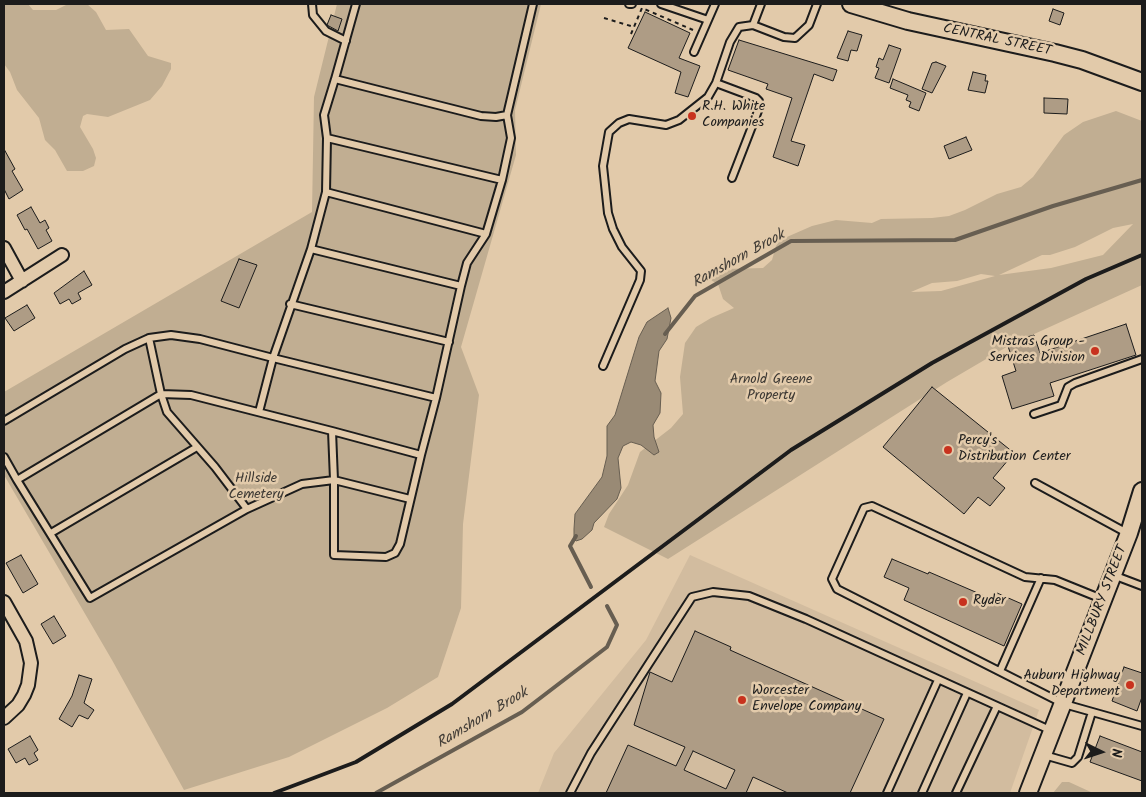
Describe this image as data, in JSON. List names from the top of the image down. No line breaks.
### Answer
{"streets":{"street":["CENTRAL STREET","MILLBURY STREET"]},"water":["Ramshorn Brook"],"parks":["Arnold Greene Property","Hillside Cemetery"],"places":["R.H. White Companies","Mistras Group - Services Division","Percy's Distribution Center","Ryder","Auburn Highway Department","Worcester Envelope Company"],"north":"right"}
